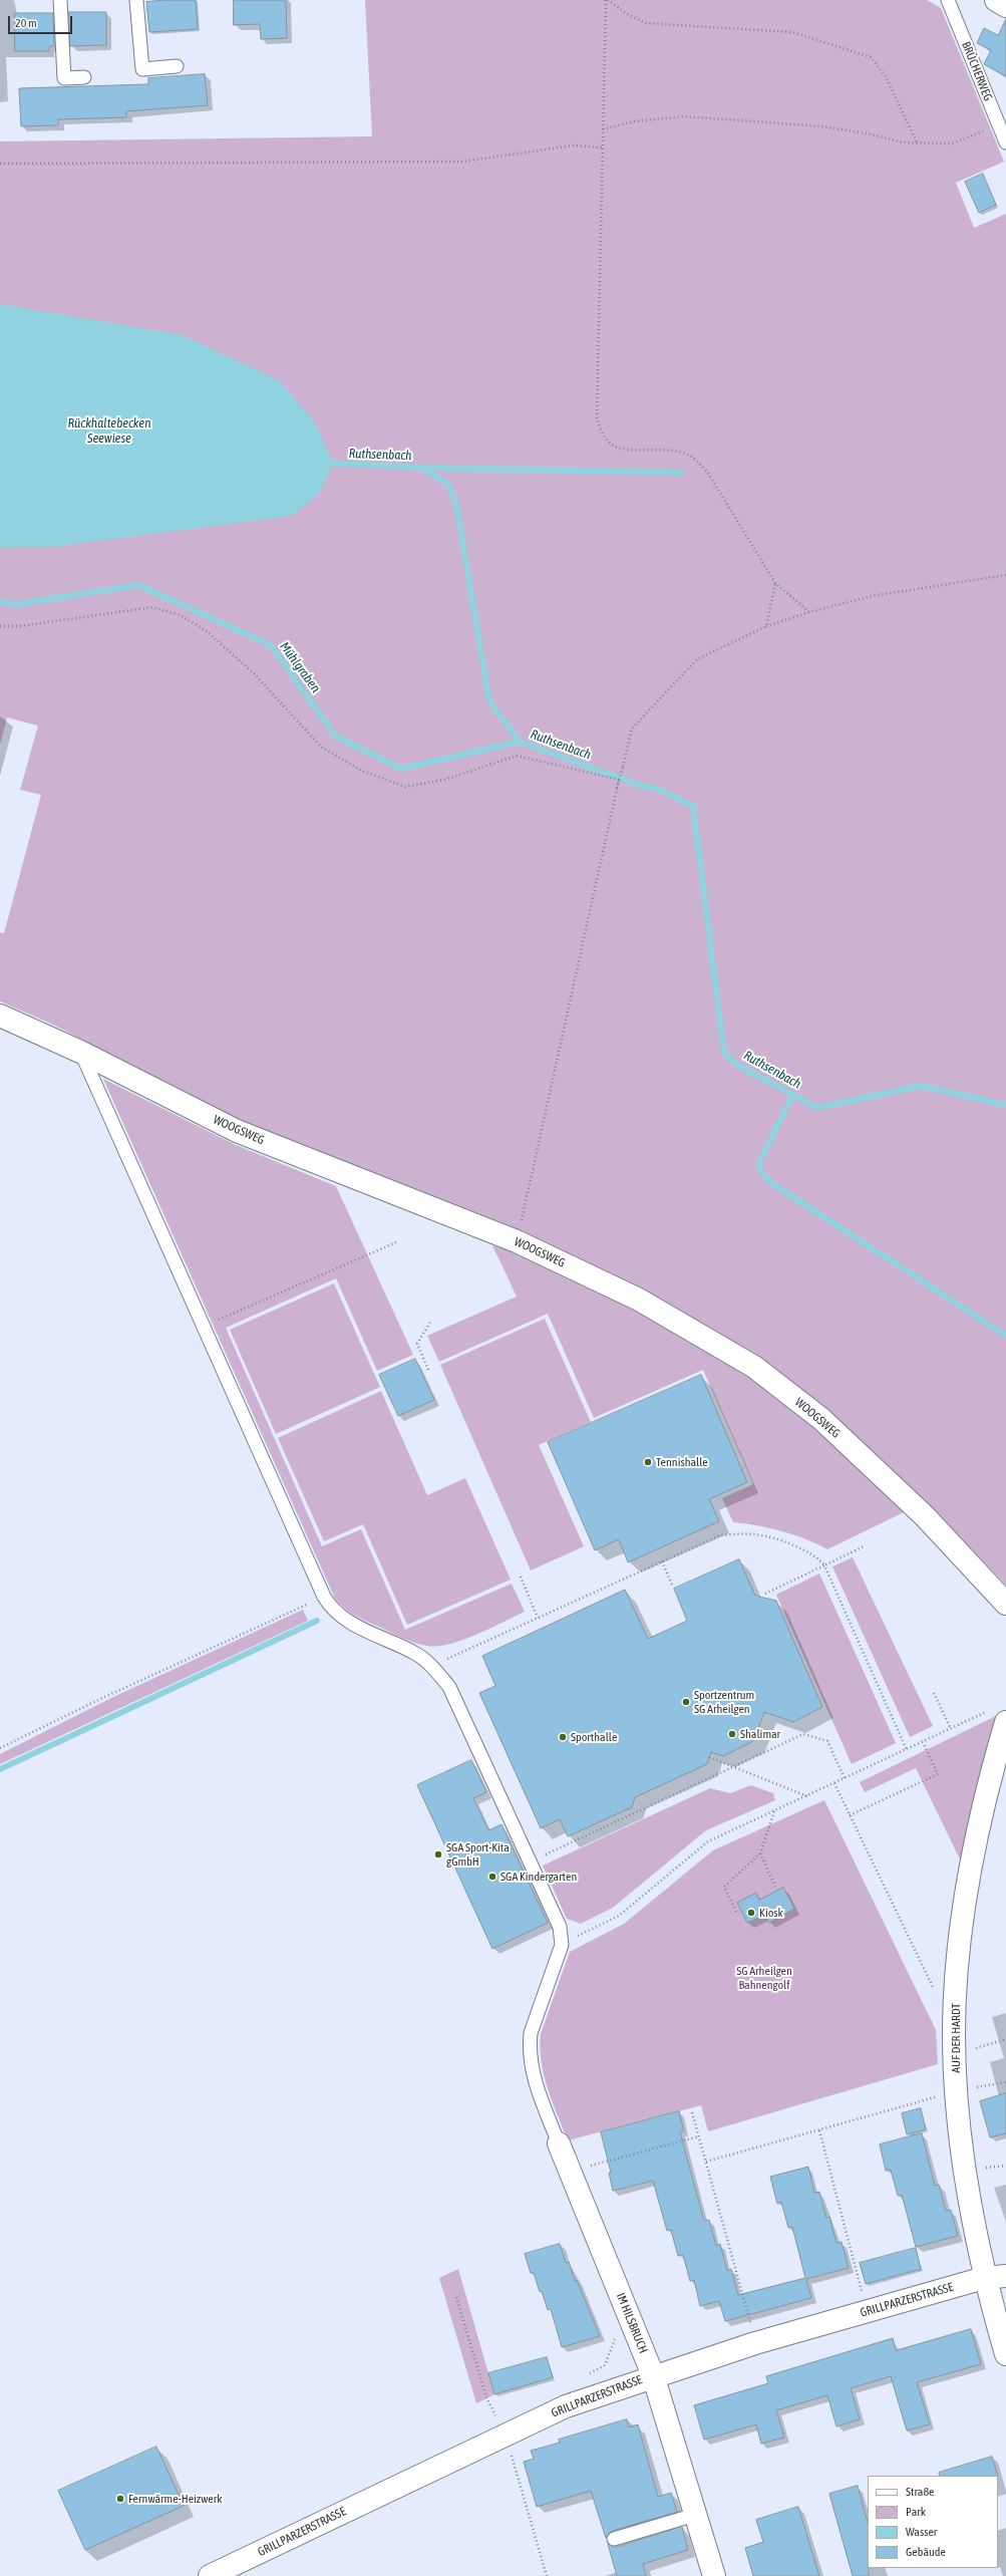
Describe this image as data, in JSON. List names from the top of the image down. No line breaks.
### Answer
{"streets":{"street":["WOOGSWEG","AUF DER HARDT","GRILLPARZERSTRASSE","IM HILSBRUCH"],"lane":["BRÜCHERWEG"]},"crossings":[["AUF DER HARDT","GRILLPARZERSTRASSE"],["GRILLPARZERSTRASSE","IM HILSBRUCH"]],"water":["Rückhaltebecken Seewiese","Ruthsenbach","Mühlgraben"],"parks":["SG Arheilgen Bahnengolf"],"places":["Tennishalle","Sportzentrum SG Arheilgen","Shalimar","Sporthalle","SGA Sport-Kita gGmbH","SGA Kindergarten","Kiosk","Fernwärme-Heizwerk"],"legend":["Straße","Park","Wasser","Gebäude"],"scale_bar":"20 m"}
